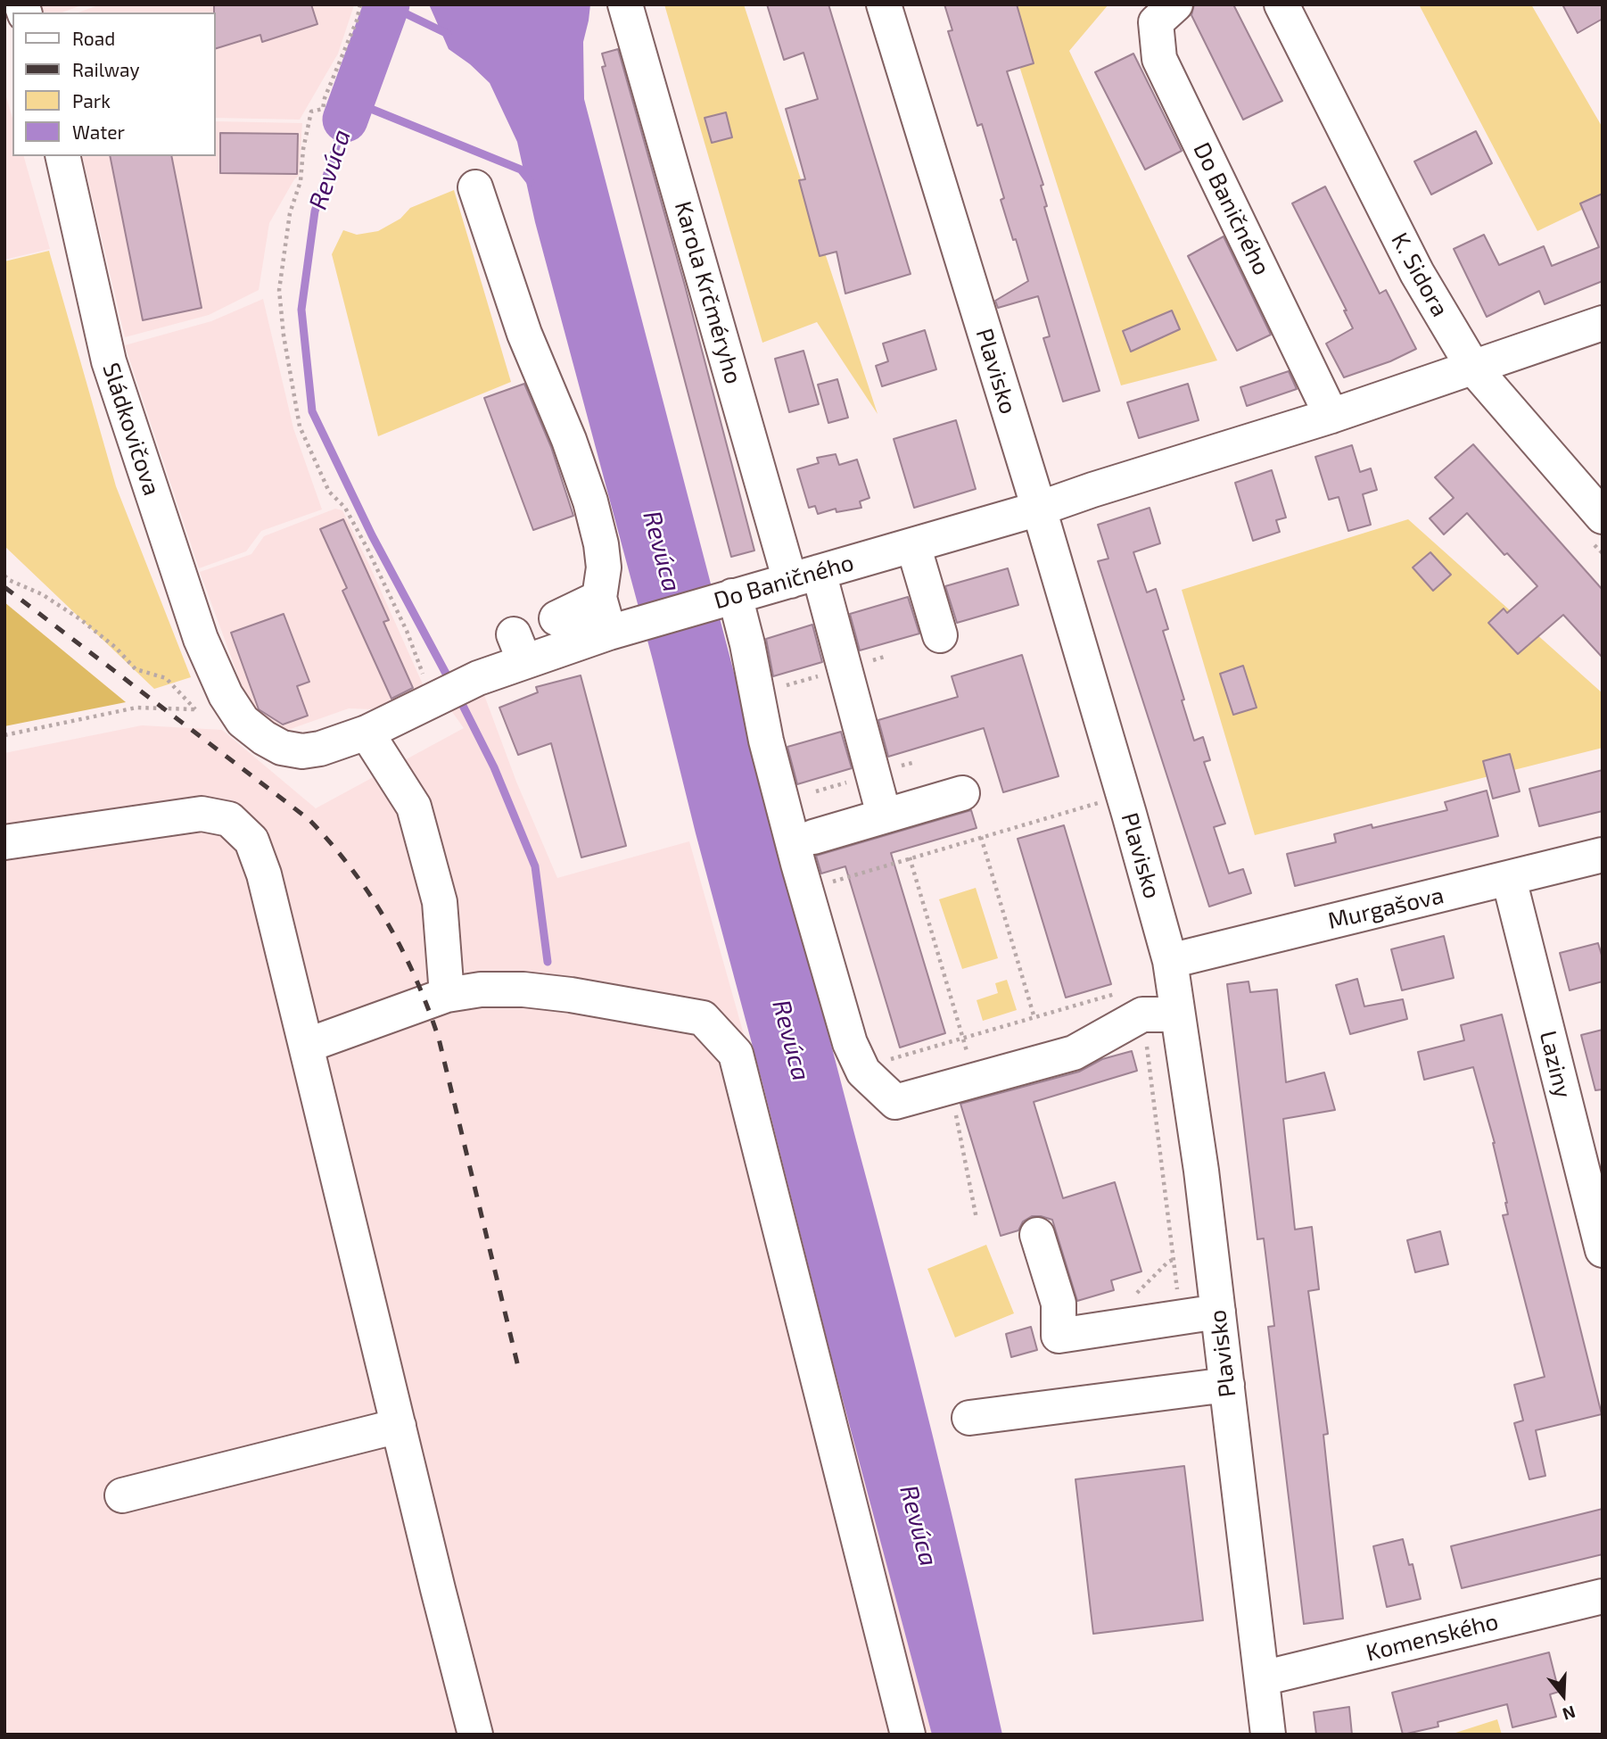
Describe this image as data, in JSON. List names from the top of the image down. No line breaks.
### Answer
{"streets":{"street":["Do Baničného","K. Sidora","Karola Krčméryho","Plavisko","Sládkovičova","Murgašova","Laziny","Komenského"]},"crossings":[["Do Baničného","K. Sidora"],["Do Baničného","Karola Krčméryho"],["Do Baničného","Plavisko"],["Do Baničného","Sládkovičova"],["Plavisko","Murgašova"],["Plavisko","Komenského"],["Murgašova","Laziny"]],"water":["Revúca"],"legend":["Road","Railway","Park","Water"],"north":"bottom"}
